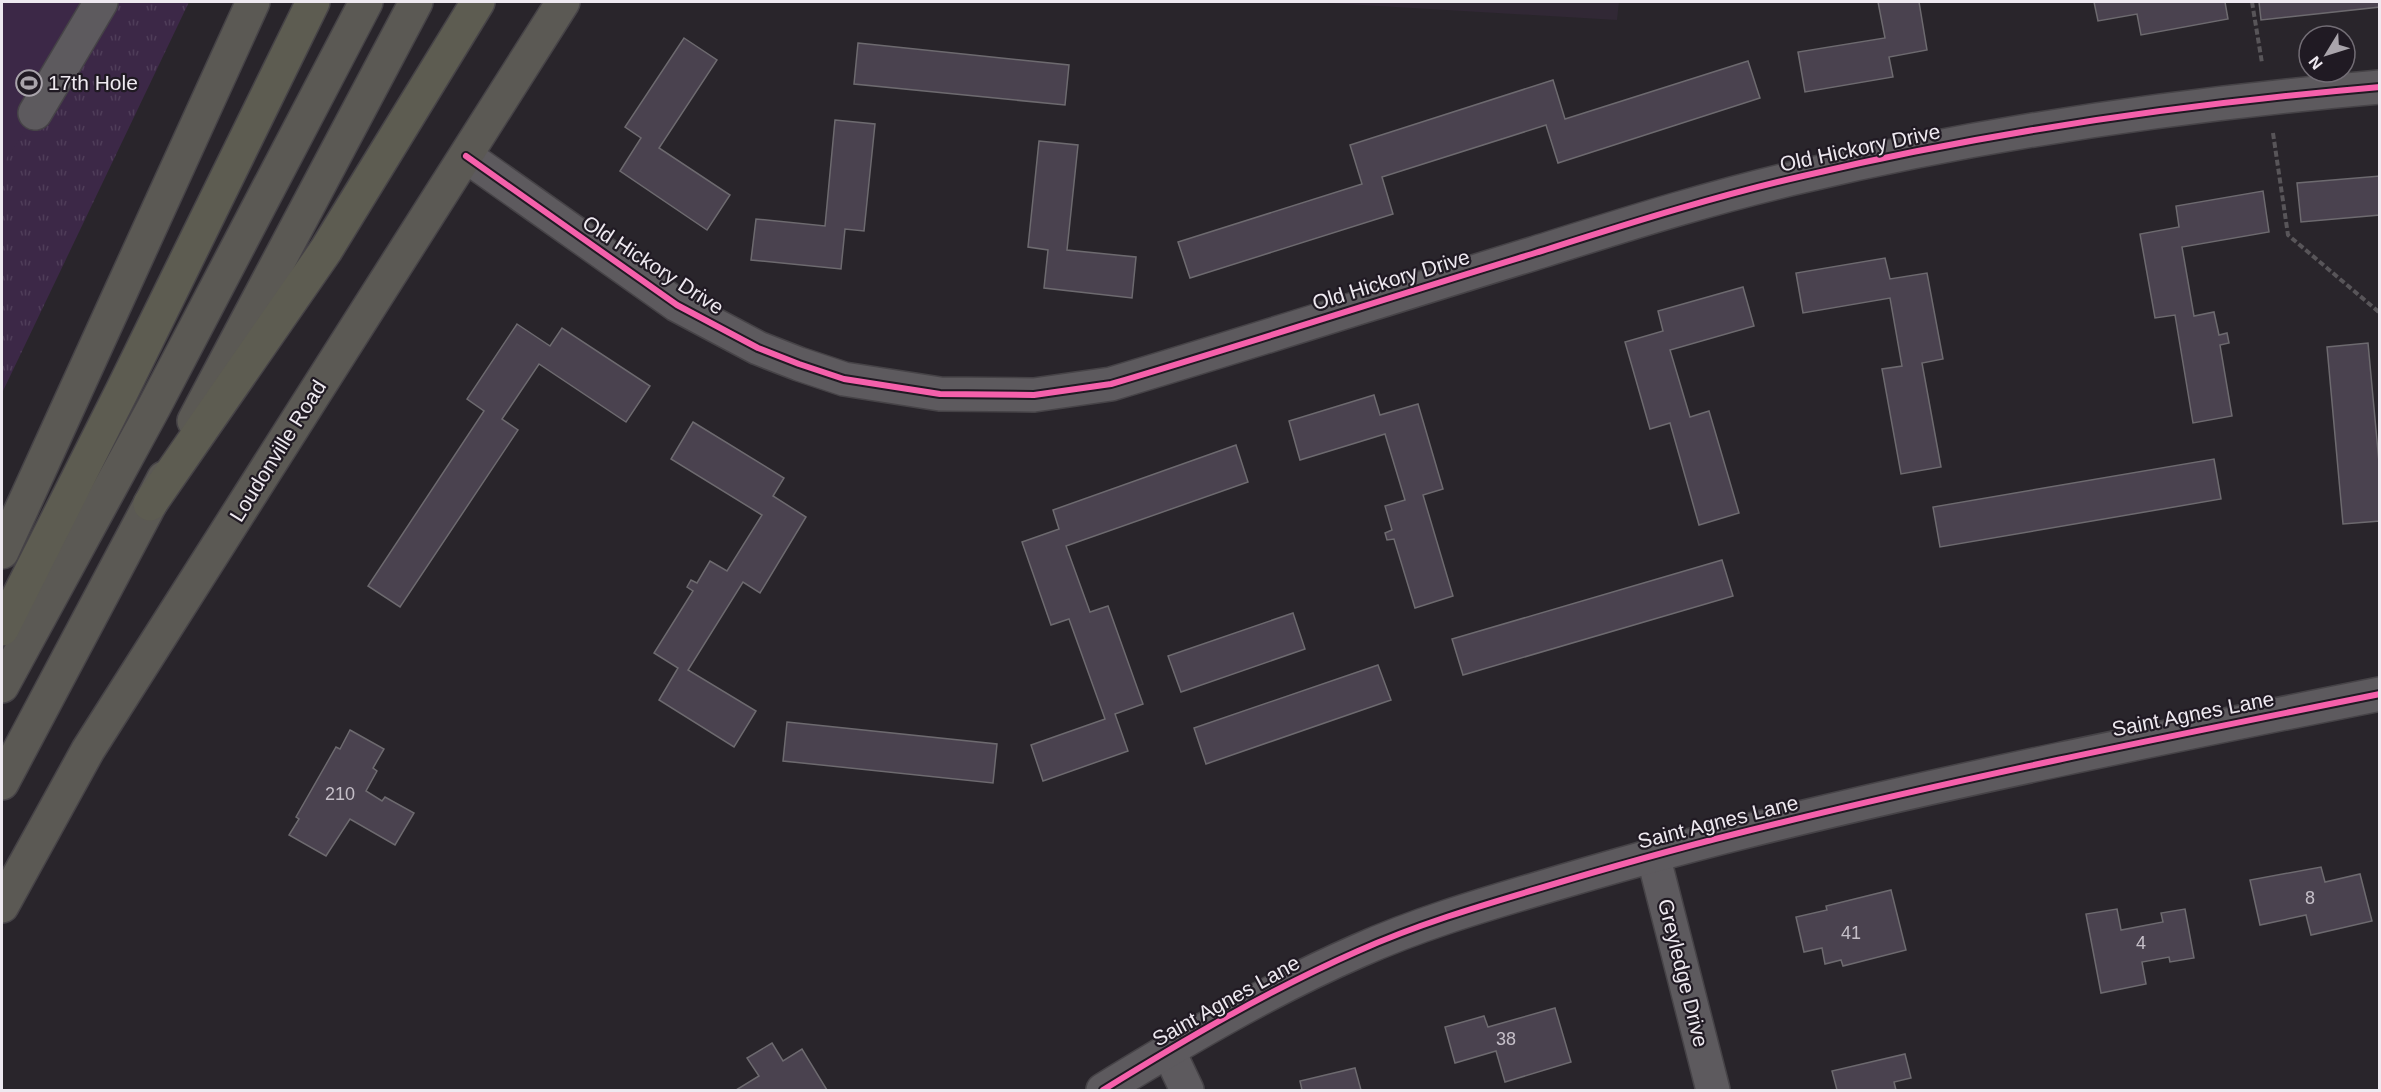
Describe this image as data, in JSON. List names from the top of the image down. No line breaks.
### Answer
{"streets":{"main road":["Loudonville Road"],"street":["Old Hickory Drive","Saint Agnes Lane","Greyledge Drive"]},"crossings":[["Old Hickory Drive","Loudonville Road"],["Saint Agnes Lane","Greyledge Drive"]],"places":{"sports":["17th Hole"]},"house_numbers":["210","8","41","4","38"],"north":"bottom left"}
